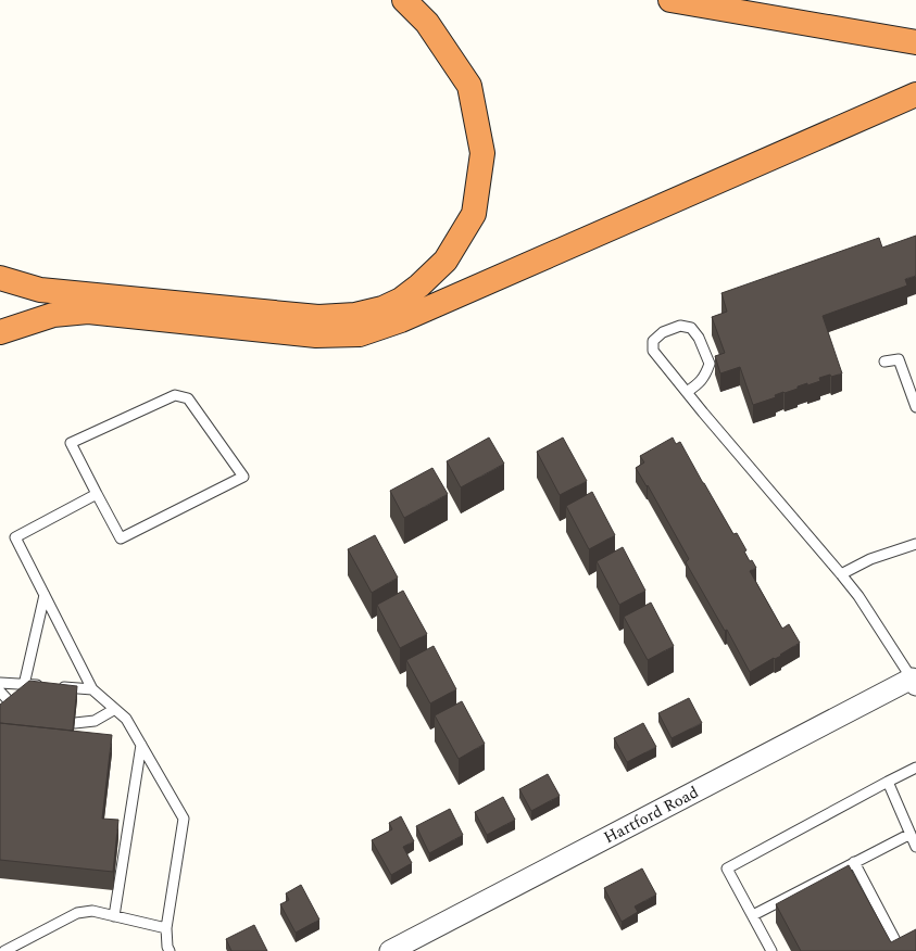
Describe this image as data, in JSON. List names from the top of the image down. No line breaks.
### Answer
{"streets":{"street":["Hartford Road"]}}
